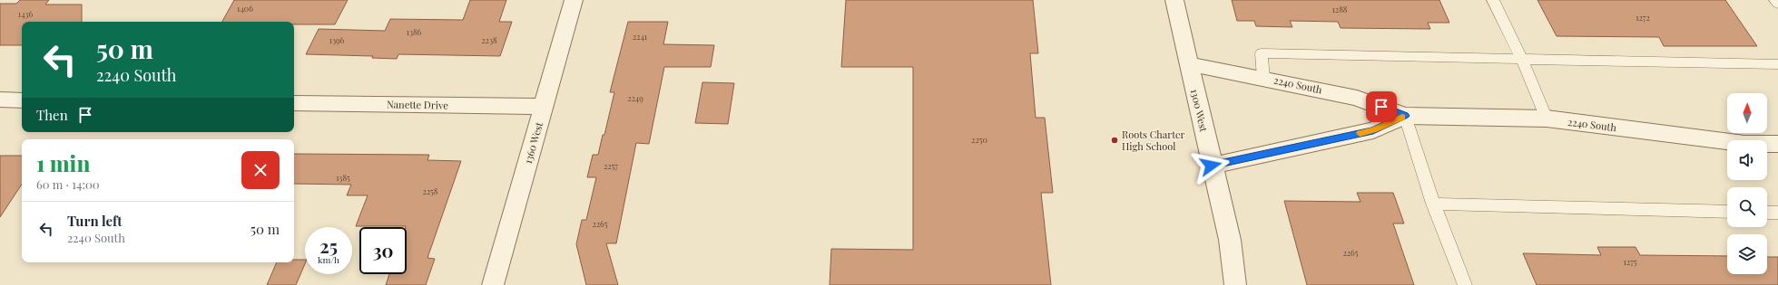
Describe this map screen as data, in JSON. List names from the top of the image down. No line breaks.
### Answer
{"streets":{"street":["2240 South","Nanette Drive","1300 West","1360 West"]},"crossings":[["2240 South","1300 West"],["Nanette Drive","1360 West"]],"places":["Roots Charter High School"],"house_numbers":["1406","1288","1436","1272","1386","2241","1396","2238","2249","2250","2257","1385","2258","2265","2265","1275"],"north":"top","page":{"turn":["50 m","2240 South"],"then":"Then","heading":["1 min","60 m · 14:00"],"list":[{"name":"Turn left","note":"2240 South","value":"50 m"}],"speed":"25 km/h","limit":"30"}}
